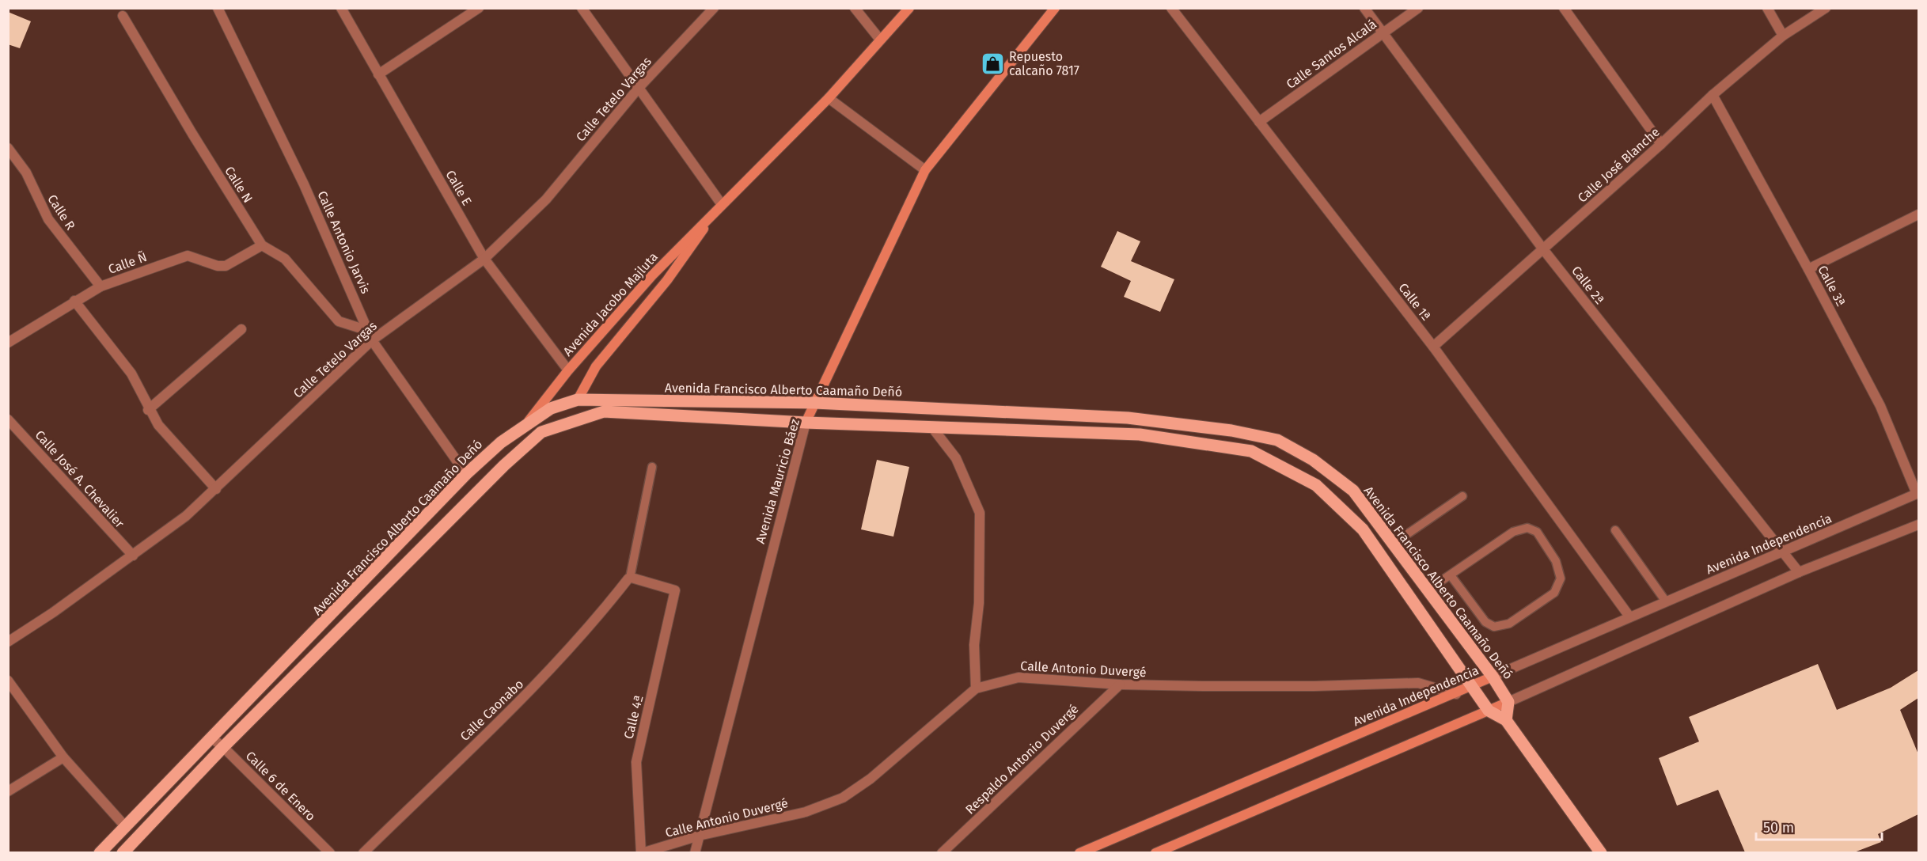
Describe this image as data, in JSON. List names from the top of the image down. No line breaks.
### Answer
{"streets":{"main road":["Avenida Jacobo Majluta","Avenida Francisco Alberto Caamaño Deñó","Avenida Mauricio Báez","Avenida Independencia"],"street":["Calle Santos Alcalá","Calle Tetelo Vargas","Calle José Blanche","Calle N","Calle E","Calle R","Calle Antonio Jarvis","Calle Ñ","Calle 2ª","Calle 3ª","Calle 1ª","Calle José A. Chevalier","Calle Antonio Duvergé","Calle Caonabo","Calle 4ª","Respaldo Antonio Duvergé","Calle 6 de Enero"]},"crossings":[["Calle Santos Alcalá","Calle 2ª"],["Calle Santos Alcalá","Calle 1ª"],["Calle Tetelo Vargas","Calle N"],["Calle Tetelo Vargas","Calle E"],["Calle Tetelo Vargas","Calle Antonio Jarvis"],["Calle Tetelo Vargas","Calle José A. Chevalier"],["Calle José Blanche","Calle 2ª"],["Calle José Blanche","Calle 3ª"],["Calle José Blanche","Calle 1ª"],["Calle N","Calle Antonio Jarvis"],["Calle N","Calle Ñ"],["Calle E","Avenida Jacobo Majluta"],["Calle R","Calle Ñ"],["Calle Antonio Jarvis","Avenida Francisco Alberto Caamaño Deñó"],["Calle 2ª","Avenida Independencia"],["Calle 3ª","Avenida Independencia"],["Calle 1ª","Avenida Independencia"],["Avenida Jacobo Majluta","Avenida Francisco Alberto Caamaño Deñó"],["Avenida Francisco Alberto Caamaño Deñó","Avenida Mauricio Báez"],["Avenida Francisco Alberto Caamaño Deñó","Avenida Independencia"],["Avenida Francisco Alberto Caamaño Deñó","Calle 6 de Enero"],["Avenida Mauricio Báez","Calle Antonio Duvergé"],["Avenida Independencia","Calle Antonio Duvergé"],["Calle Antonio Duvergé","Calle 4ª"],["Calle Antonio Duvergé","Respaldo Antonio Duvergé"],["Calle Caonabo","Calle 4ª"]],"places":{"shop":["Repuesto calcaño 7817"]},"scale_bar":"50 m"}
